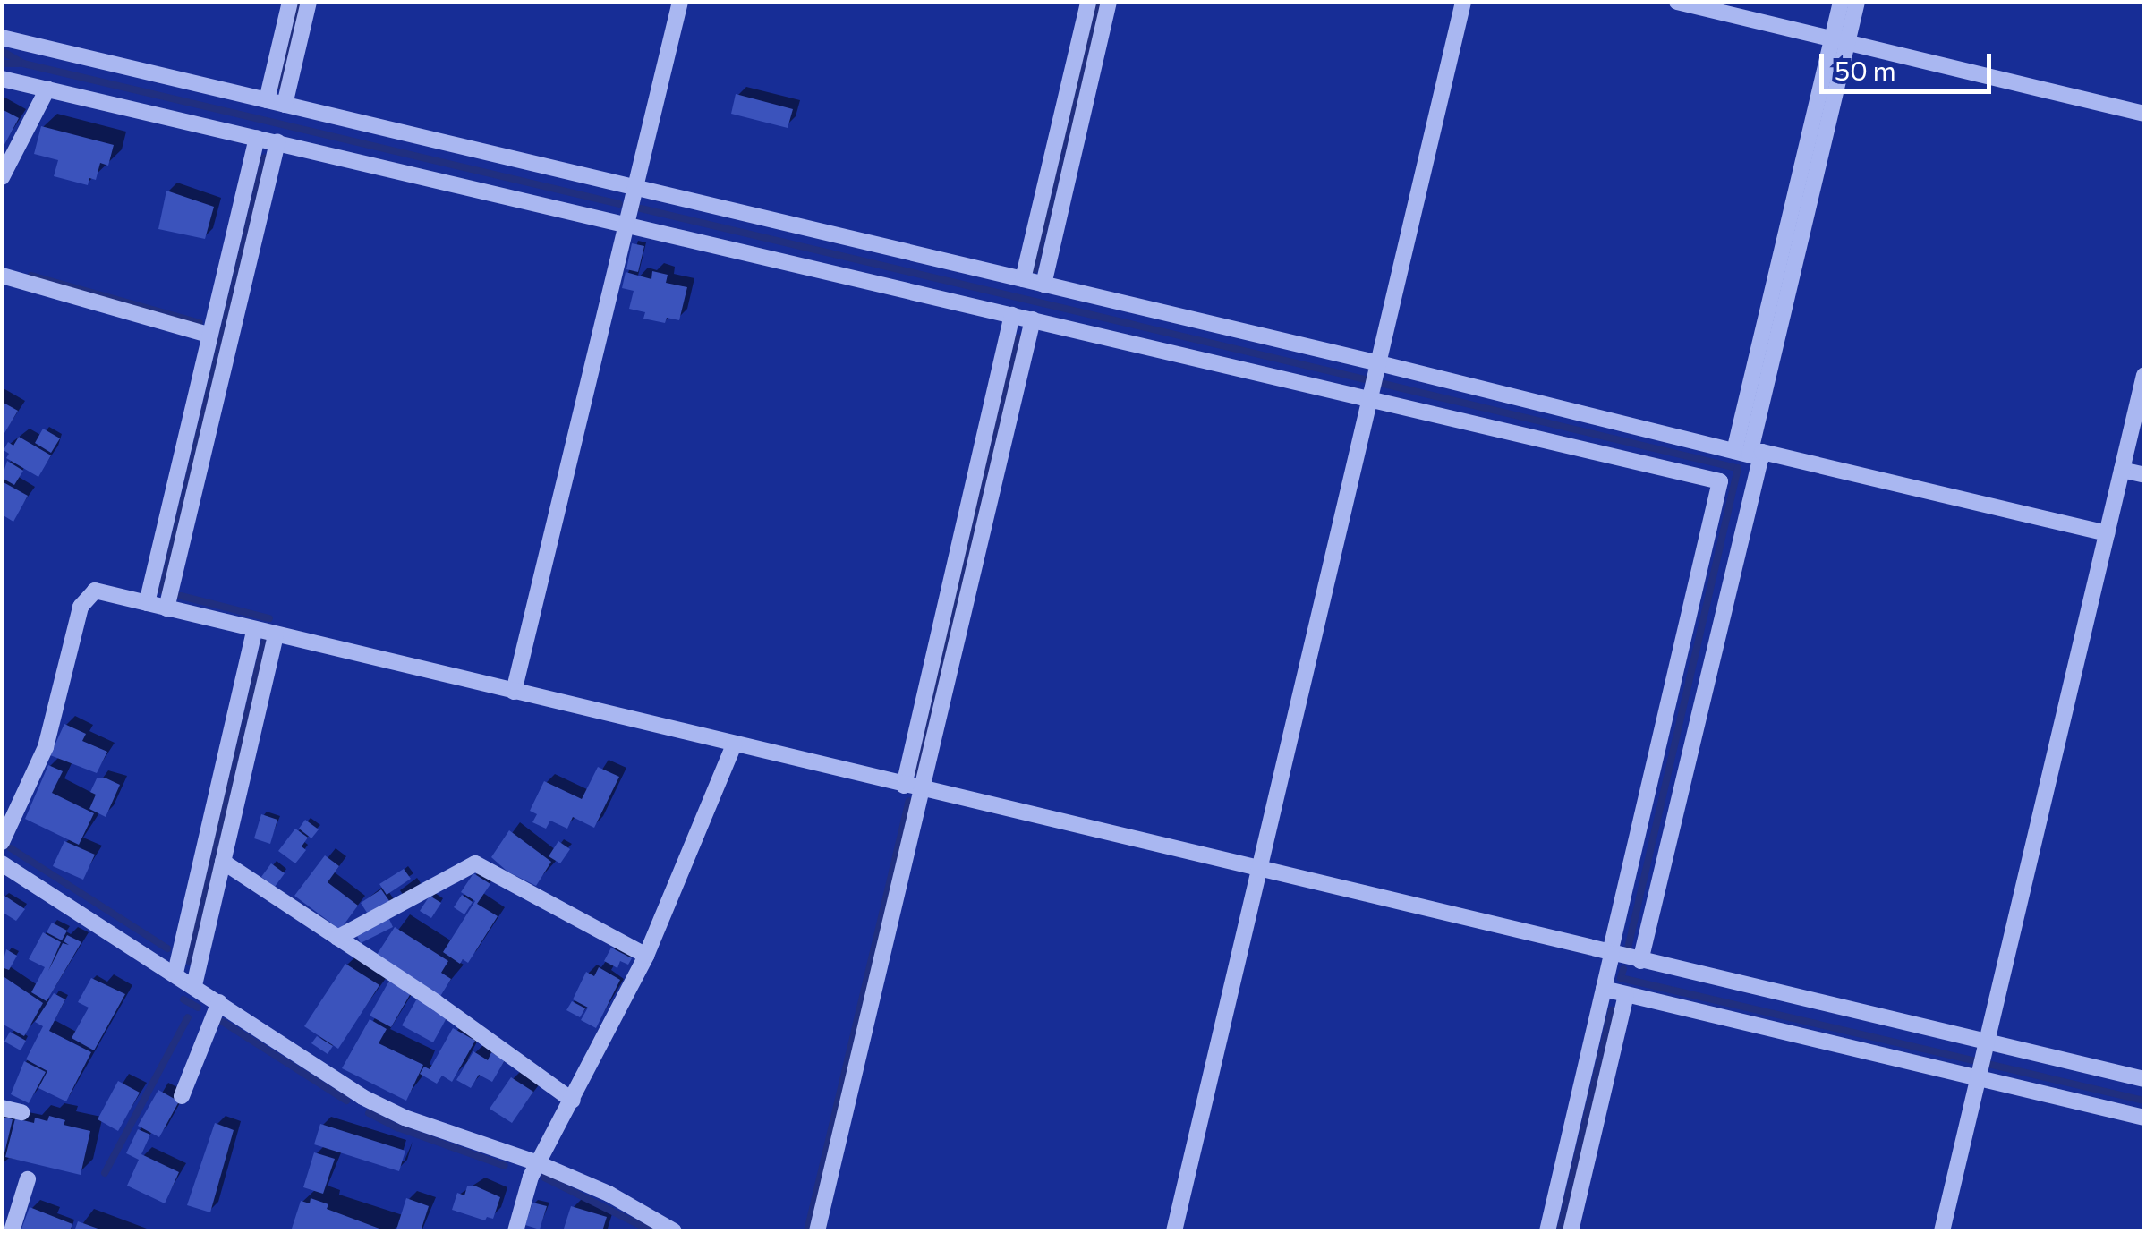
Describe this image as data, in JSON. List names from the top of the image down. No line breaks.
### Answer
{"scale_bar":"50 m"}
